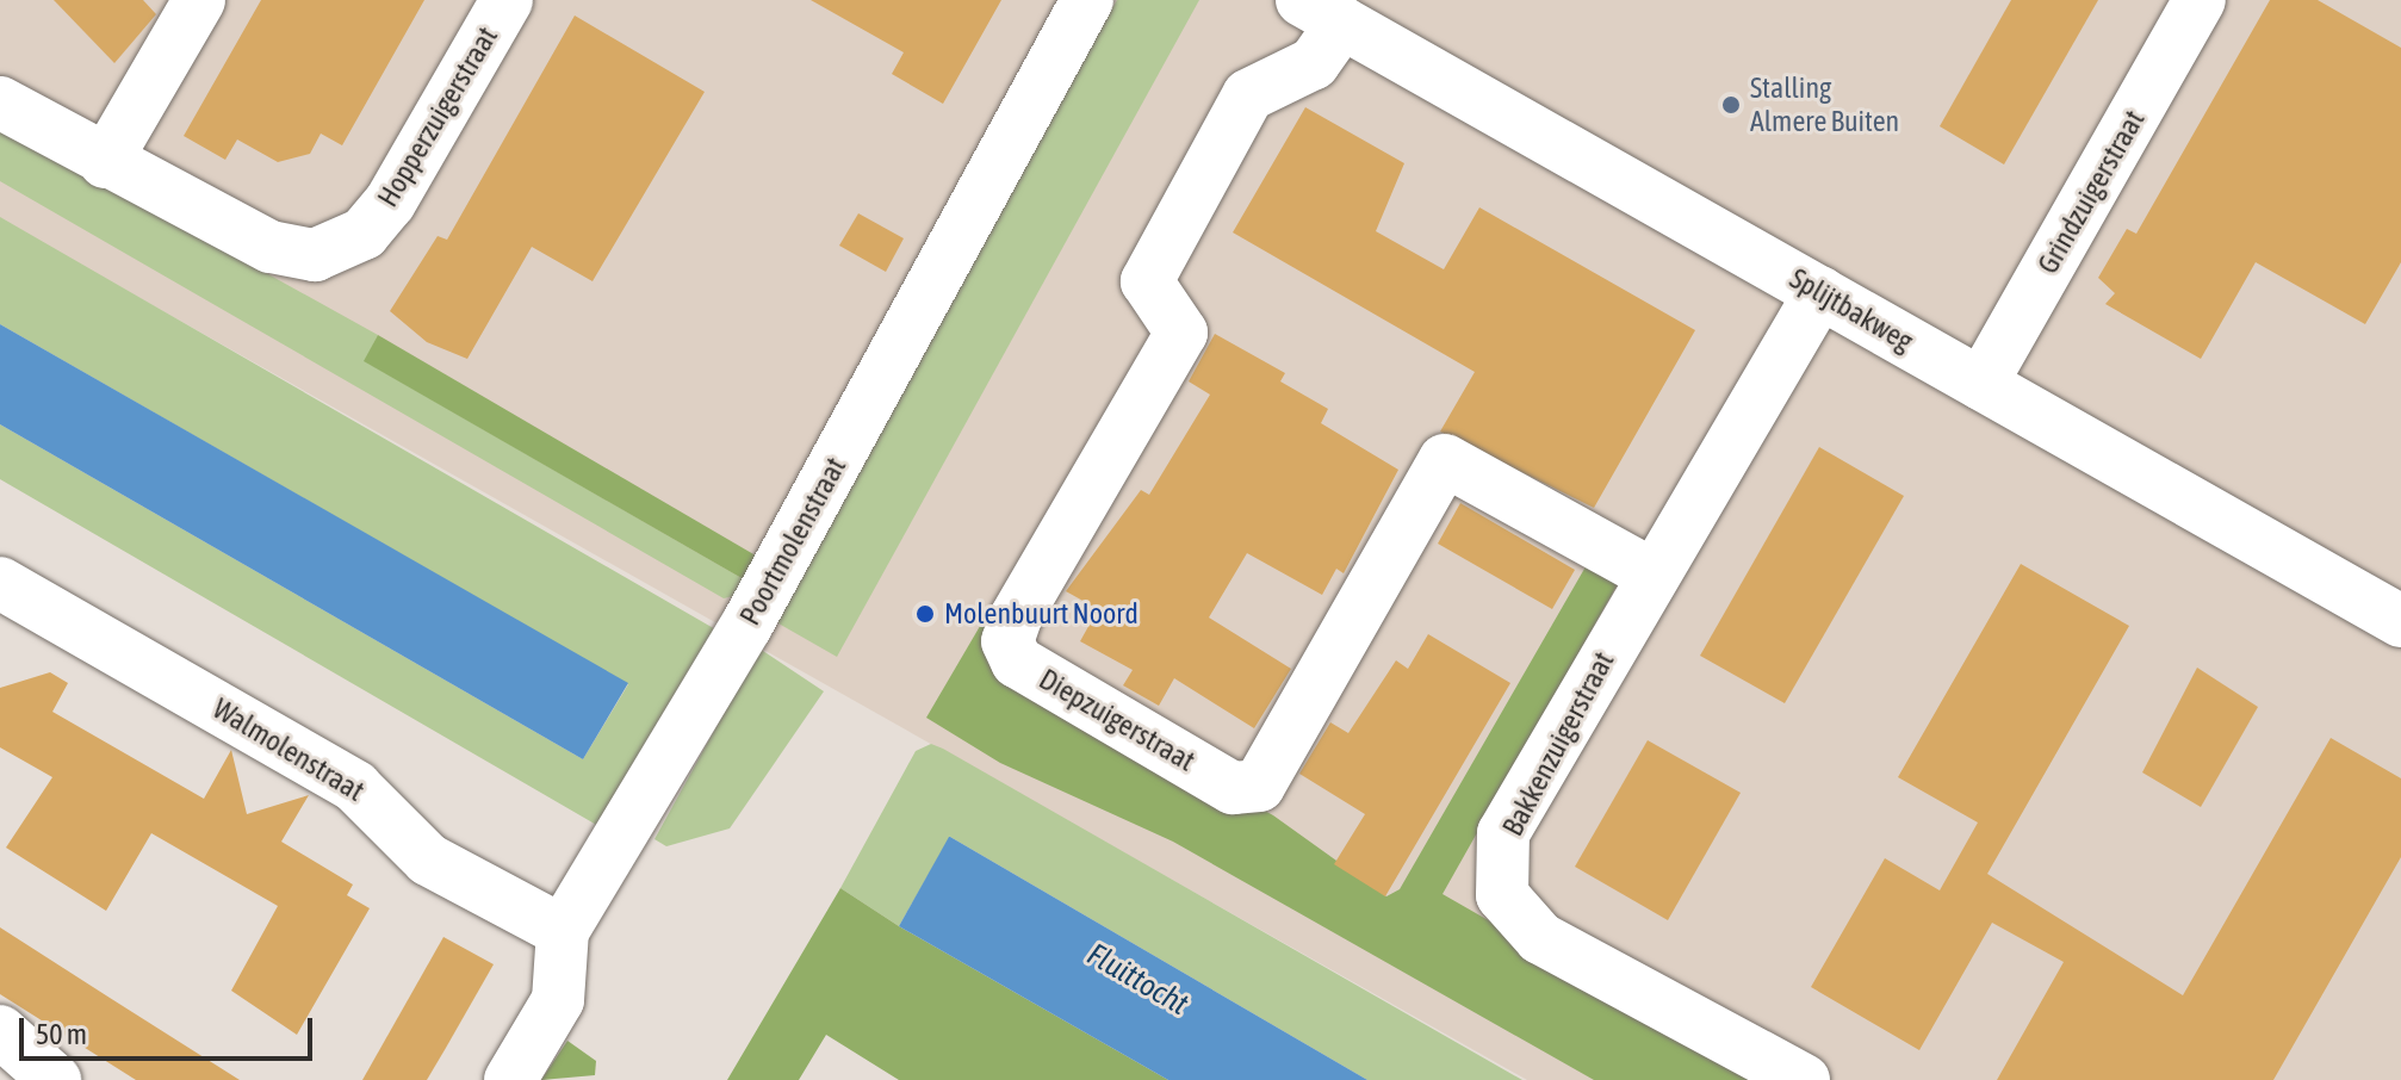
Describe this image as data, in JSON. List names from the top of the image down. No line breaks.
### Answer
{"streets":{"street":["Hopperzuigerstraat","Grindzuigerstraat","Splijtbakweg","Poortmolenstraat","Diepzuigerstraat","Bakkenzuigerstraat","Walmolenstraat"]},"crossings":[["Grindzuigerstraat","Splijtbakweg"],["Splijtbakweg","Diepzuigerstraat"],["Splijtbakweg","Bakkenzuigerstraat"],["Poortmolenstraat","Walmolenstraat"],["Diepzuigerstraat","Bakkenzuigerstraat"]],"water":["Fluittocht"],"places":["Stalling Almere Buiten","Molenbuurt Noord"],"scale_bar":"50 m"}
